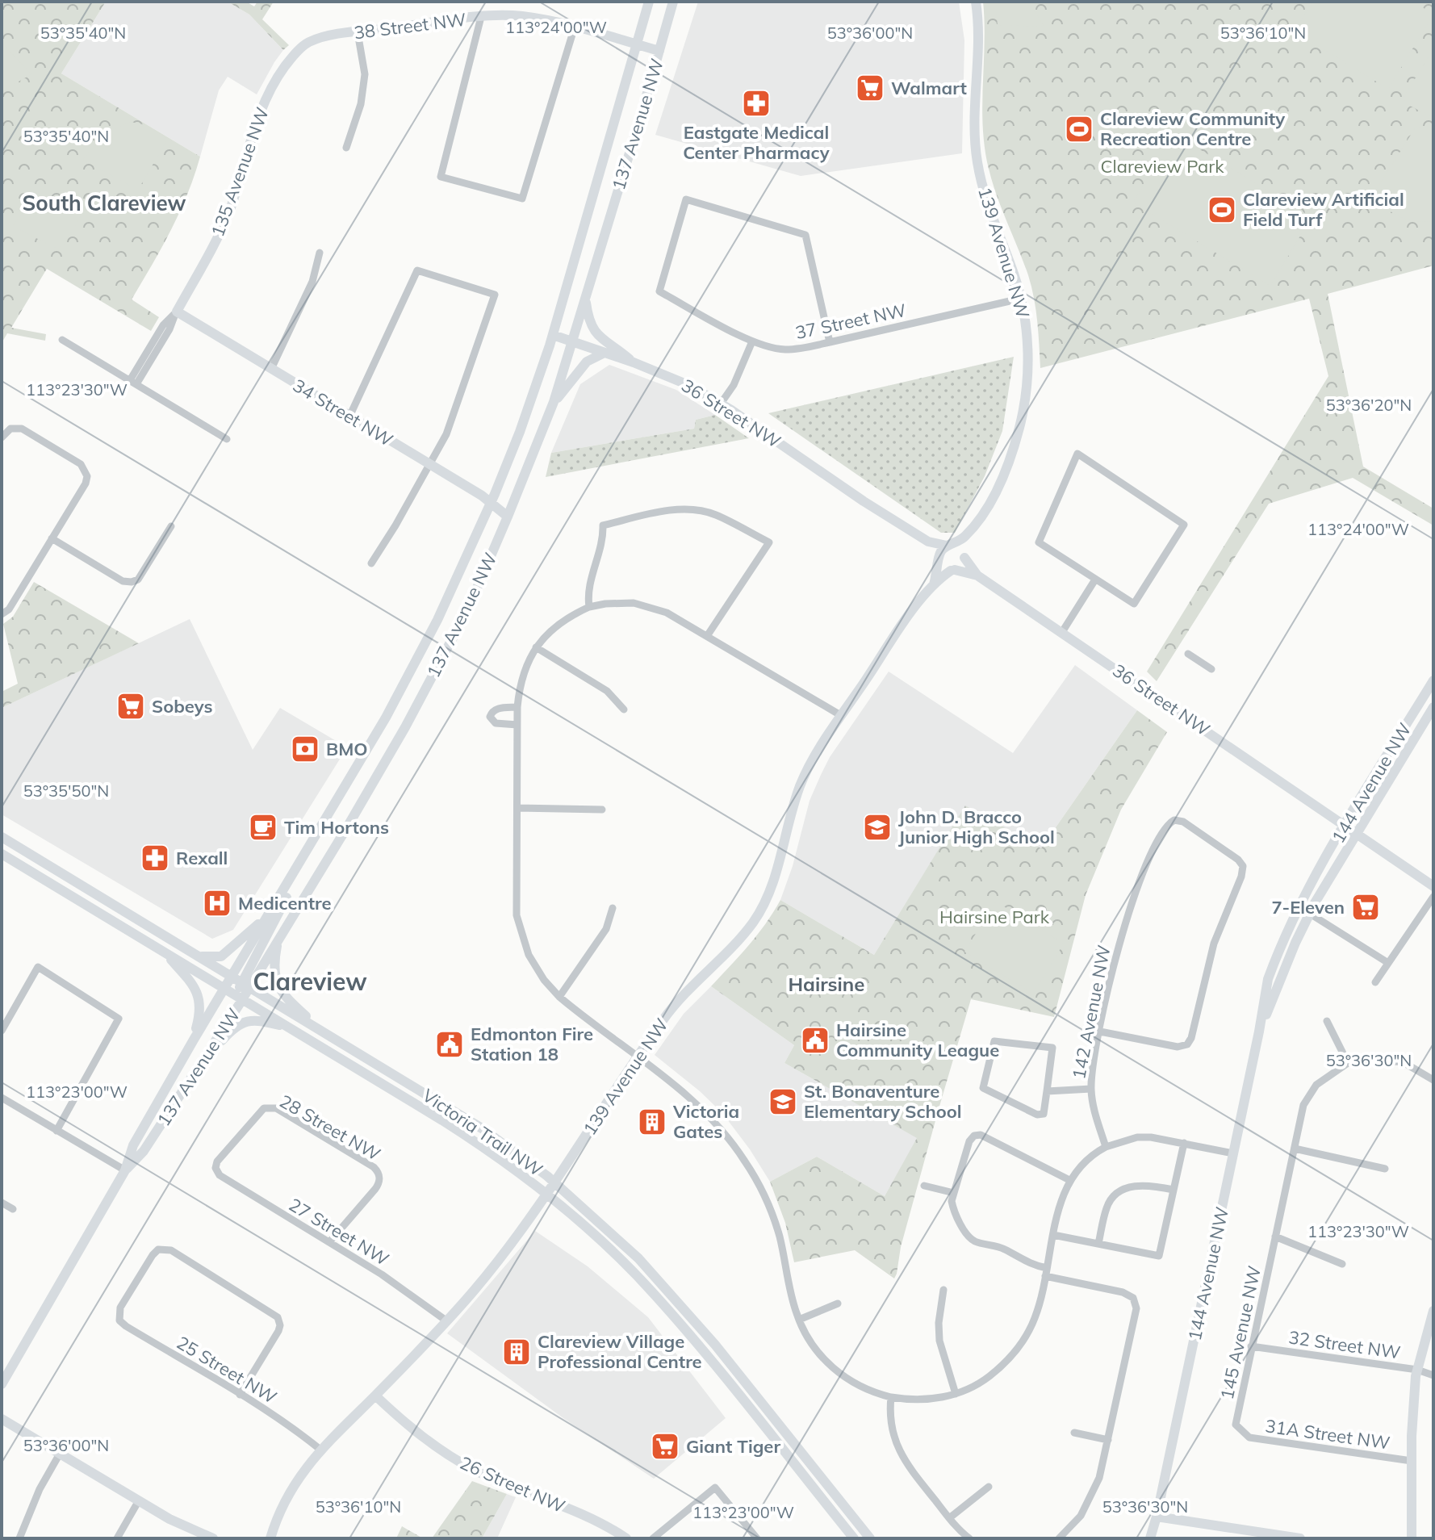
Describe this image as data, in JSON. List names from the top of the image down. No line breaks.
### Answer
{"streets":{"main road":["38 Street NW","137 Avenue NW","135 Avenue NW","139 Avenue NW","34 Street NW","36 Street NW","144 Avenue NW","Victoria Trail NW","26 Street NW"],"street":["37 Street NW","142 Avenue NW","28 Street NW","27 Street NW","145 Avenue NW","32 Street NW","25 Street NW","31A Street NW"]},"crossings":[["38 Street NW","137 Avenue NW"],["38 Street NW","135 Avenue NW"],["137 Avenue NW","34 Street NW"],["137 Avenue NW","36 Street NW"],["137 Avenue NW","Victoria Trail NW"],["135 Avenue NW","34 Street NW"],["139 Avenue NW","37 Street NW"],["139 Avenue NW","36 Street NW"],["139 Avenue NW","Victoria Trail NW"],["139 Avenue NW","27 Street NW"],["139 Avenue NW","25 Street NW"],["139 Avenue NW","26 Street NW"],["36 Street NW","144 Avenue NW"],["28 Street NW","27 Street NW"],["145 Avenue NW","32 Street NW"],["145 Avenue NW","31A Street NW"]],"districts":["South Clareview","Clareview","Hairsine"],"parks":["Clareview Park","Hairsine Park"],"places":{"supermarket":["Walmart","Sobeys","7-Eleven","Giant Tiger"],"pharmacy":["Eastgate Medical Center Pharmacy","Rexall"],"sports":["Clareview Community Recreation Centre","Clareview Artificial Field Turf"],"bank":["BMO"],"cafe":["Tim Hortons"],"school or university":["John D. Bracco Junior High School","St. Bonaventure Elementary School"],"hospital":["Medicentre"],"public building":["Hairsine Community League","Edmonton Fire Station 18"],"building":["Victoria Gates","Clareview Village Professional Centre"]},"coordinates":["113°24'00\"W","53°35'40\"N","53°36'10\"N","53°36'00\"N","113°23'30\"W","53°36'20\"N","53°35'50\"N","53°36'30\"N","113°23'00\"W"]}
